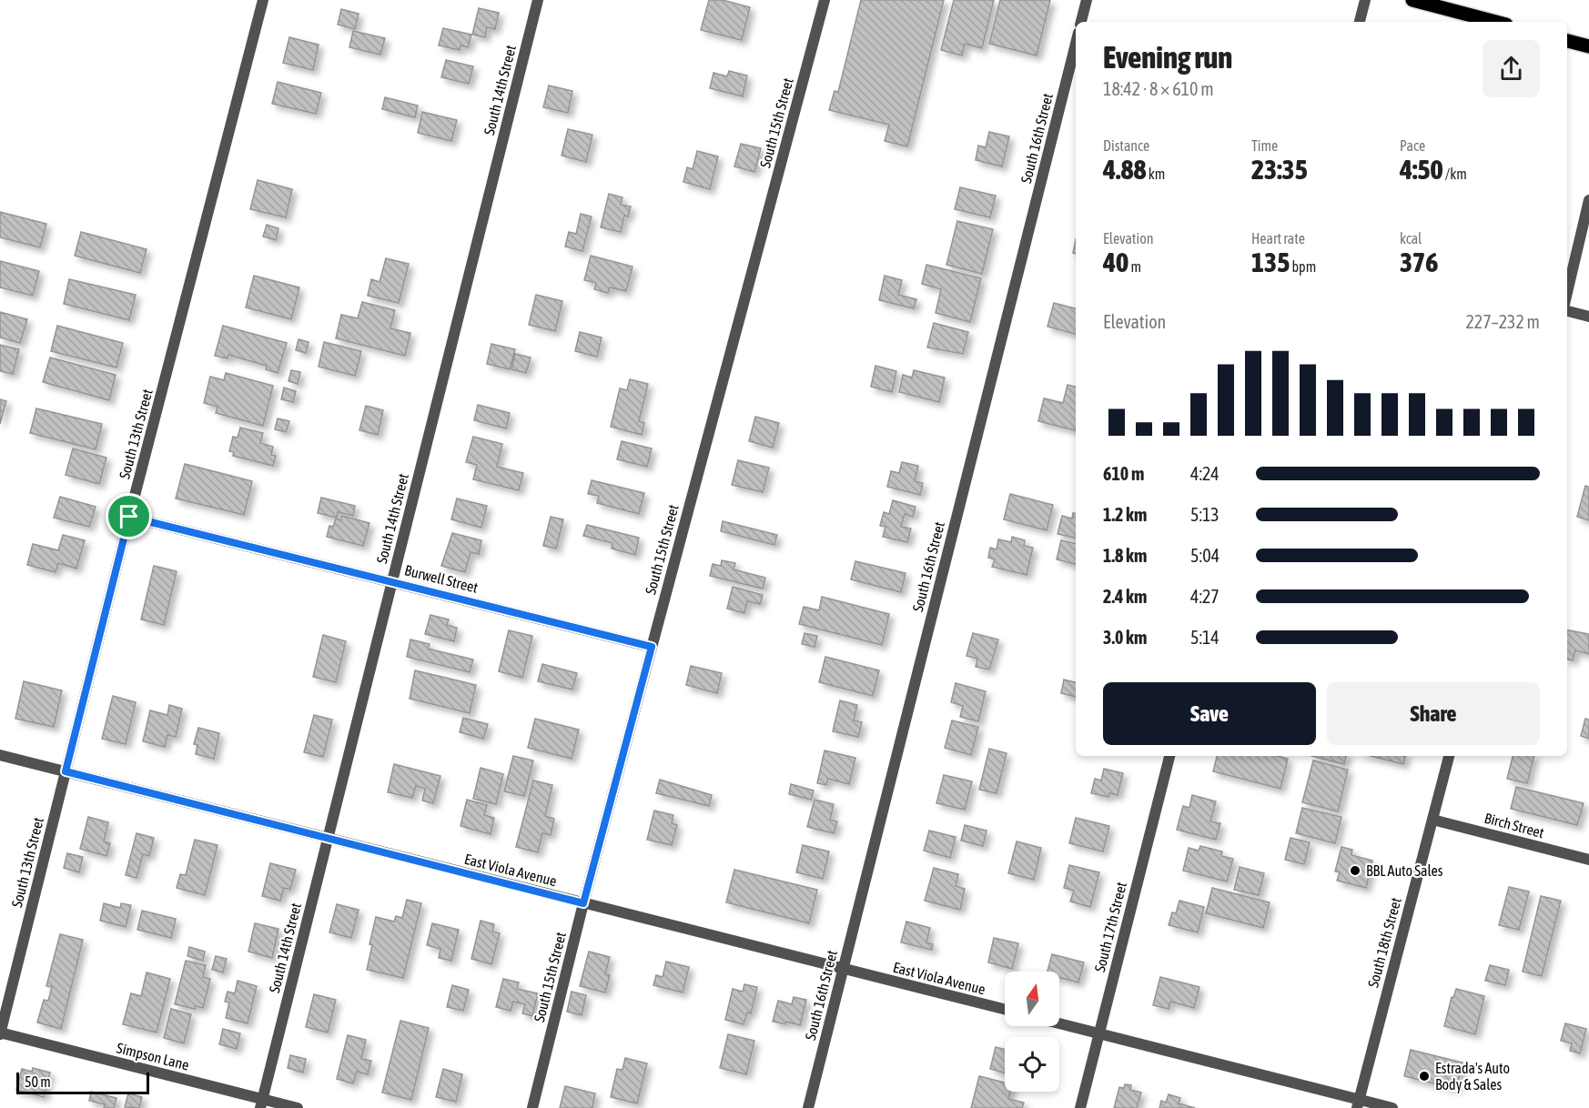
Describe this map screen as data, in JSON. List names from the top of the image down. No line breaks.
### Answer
{"streets":{"street":["South 14th Street","South 15th Street","South 16th Street","South 13th Street","Burwell Street","Birch Street","East Viola Avenue","South 17th Street","South 18th Street","Simpson Lane"]},"crossings":[["South 14th Street","Burwell Street"],["South 14th Street","East Viola Avenue"],["South 14th Street","Simpson Lane"],["South 15th Street","Burwell Street"],["South 15th Street","East Viola Avenue"],["South 16th Street","East Viola Avenue"],["South 13th Street","Burwell Street"],["South 13th Street","East Viola Avenue"],["South 13th Street","Simpson Lane"],["Birch Street","South 18th Street"]],"places":["BBL Auto Sales","Estrada's Auto Body & Sales"],"scale_bar":"50 m","north":"top","page":{"heading":["Evening run","18:42 · 8 × 610 m"],"stats":[["Distance","4.88 km"],["Time","23:35"],["Pace","4:50 /km"],["Elevation","40 m"],["Heart rate","135 bpm"],["kcal","376"]],"chart":["Elevation","227–232 m"],"list":[{"name":"610 m","note":"4:24"},{"name":"1.2 km","note":"5:13"},{"name":"1.8 km","note":"5:04"},{"name":"2.4 km","note":"4:27"},{"name":"3.0 km","note":"5:14"}],"buttons":["Save","Share"],"scale":"50 m"}}
